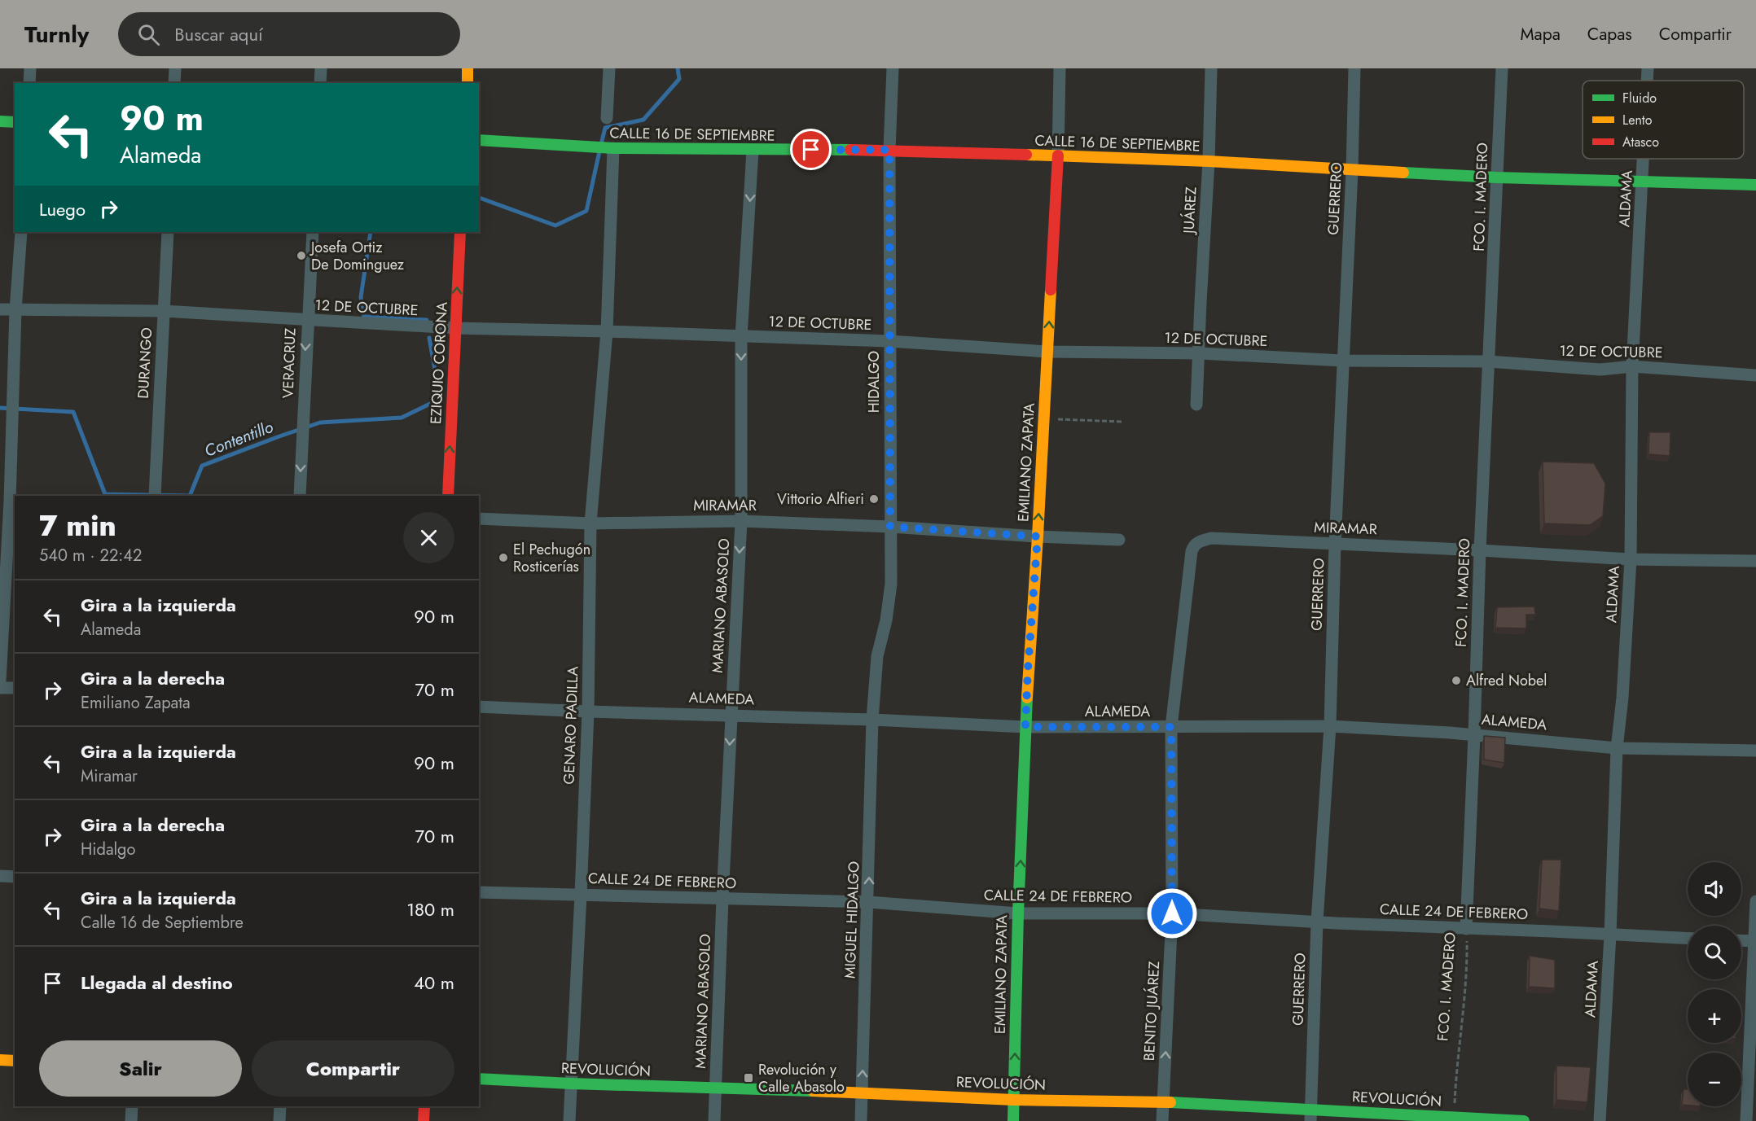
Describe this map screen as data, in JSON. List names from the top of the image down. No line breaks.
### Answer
{"streets":{"street":["CALLE 16 DE SEPTIEMBRE","FCO. I. MADERO","GUERRERO","ALDAMA","JUÁREZ","12 DE OCTUBRE","DURANGO","VERACRUZ","EZIQUIO CORONA","HIDALGO","EMILIANO ZAPATA","MIRAMAR","MARIANO ABASOLO","ALAMEDA","GENARO PADILLA","CALLE 24 DE FEBRERO","MIGUEL HIDALGO","BENITO JUÁREZ","REVOLUCIÓN"]},"crossings":[["CALLE 16 DE SEPTIEMBRE","FCO. I. MADERO"],["CALLE 16 DE SEPTIEMBRE","GUERRERO"],["CALLE 16 DE SEPTIEMBRE","ALDAMA"],["CALLE 16 DE SEPTIEMBRE","JUÁREZ"],["CALLE 16 DE SEPTIEMBRE","HIDALGO"],["CALLE 16 DE SEPTIEMBRE","EMILIANO ZAPATA"],["CALLE 16 DE SEPTIEMBRE","MARIANO ABASOLO"],["CALLE 16 DE SEPTIEMBRE","GENARO PADILLA"],["FCO. I. MADERO","12 DE OCTUBRE"],["FCO. I. MADERO","MIRAMAR"],["FCO. I. MADERO","ALAMEDA"],["FCO. I. MADERO","CALLE 24 DE FEBRERO"],["FCO. I. MADERO","REVOLUCIÓN"],["GUERRERO","12 DE OCTUBRE"],["GUERRERO","MIRAMAR"],["GUERRERO","ALAMEDA"],["GUERRERO","CALLE 24 DE FEBRERO"],["GUERRERO","REVOLUCIÓN"],["ALDAMA","12 DE OCTUBRE"],["ALDAMA","MIRAMAR"],["ALDAMA","ALAMEDA"],["ALDAMA","CALLE 24 DE FEBRERO"],["JUÁREZ","12 DE OCTUBRE"],["12 DE OCTUBRE","DURANGO"],["12 DE OCTUBRE","VERACRUZ"],["12 DE OCTUBRE","EZIQUIO CORONA"],["12 DE OCTUBRE","HIDALGO"],["12 DE OCTUBRE","EMILIANO ZAPATA"],["12 DE OCTUBRE","MARIANO ABASOLO"],["12 DE OCTUBRE","GENARO PADILLA"],["HIDALGO","MIRAMAR"],["HIDALGO","ALAMEDA"],["HIDALGO","MIGUEL HIDALGO"],["EMILIANO ZAPATA","MIRAMAR"],["EMILIANO ZAPATA","ALAMEDA"],["EMILIANO ZAPATA","CALLE 24 DE FEBRERO"],["EMILIANO ZAPATA","REVOLUCIÓN"],["MIRAMAR","MARIANO ABASOLO"],["MIRAMAR","ALAMEDA"],["MIRAMAR","GENARO PADILLA"],["MIRAMAR","BENITO JUÁREZ"],["MARIANO ABASOLO","ALAMEDA"],["MARIANO ABASOLO","CALLE 24 DE FEBRERO"],["MARIANO ABASOLO","REVOLUCIÓN"],["ALAMEDA","GENARO PADILLA"],["ALAMEDA","MIGUEL HIDALGO"],["ALAMEDA","BENITO JUÁREZ"],["GENARO PADILLA","CALLE 24 DE FEBRERO"],["GENARO PADILLA","REVOLUCIÓN"],["CALLE 24 DE FEBRERO","MIGUEL HIDALGO"],["CALLE 24 DE FEBRERO","BENITO JUÁREZ"],["MIGUEL HIDALGO","REVOLUCIÓN"],["BENITO JUÁREZ","REVOLUCIÓN"]],"one_way":["VERACRUZ","EZIQUIO CORONA","EMILIANO ZAPATA","MARIANO ABASOLO","MIGUEL HIDALGO","BENITO JUÁREZ"],"water":["Contentillo"],"places":{"other":["Josefa Ortiz De Dominguez","Vittorio Alfieri","El Pechugón Rosticerías","Alfred Nobel"],"transit":["Revolución y Calle Abasolo"]},"legend":["Fluido","Lento","Atasco"],"page":{"header":"Turnly","search":"Buscar aquí","nav":["Mapa","Capas","Compartir"],"turn":["90 m","Alameda"],"then":"Luego","heading":["7 min","540 m · 22:42"],"list":[{"name":"Gira a la izquierda","note":"Alameda","value":"90 m"},{"name":"Gira a la derecha","note":"Emiliano Zapata","value":"70 m"},{"name":"Gira a la izquierda","note":"Miramar","value":"90 m"},{"name":"Gira a la derecha","note":"Hidalgo","value":"70 m"},{"name":"Gira a la izquierda","note":"Calle 16 de Septiembre","value":"180 m"},{"name":"Llegada al destino","value":"40 m"}],"map_buttons":["+","−"],"buttons":["Salir","Compartir"]}}
